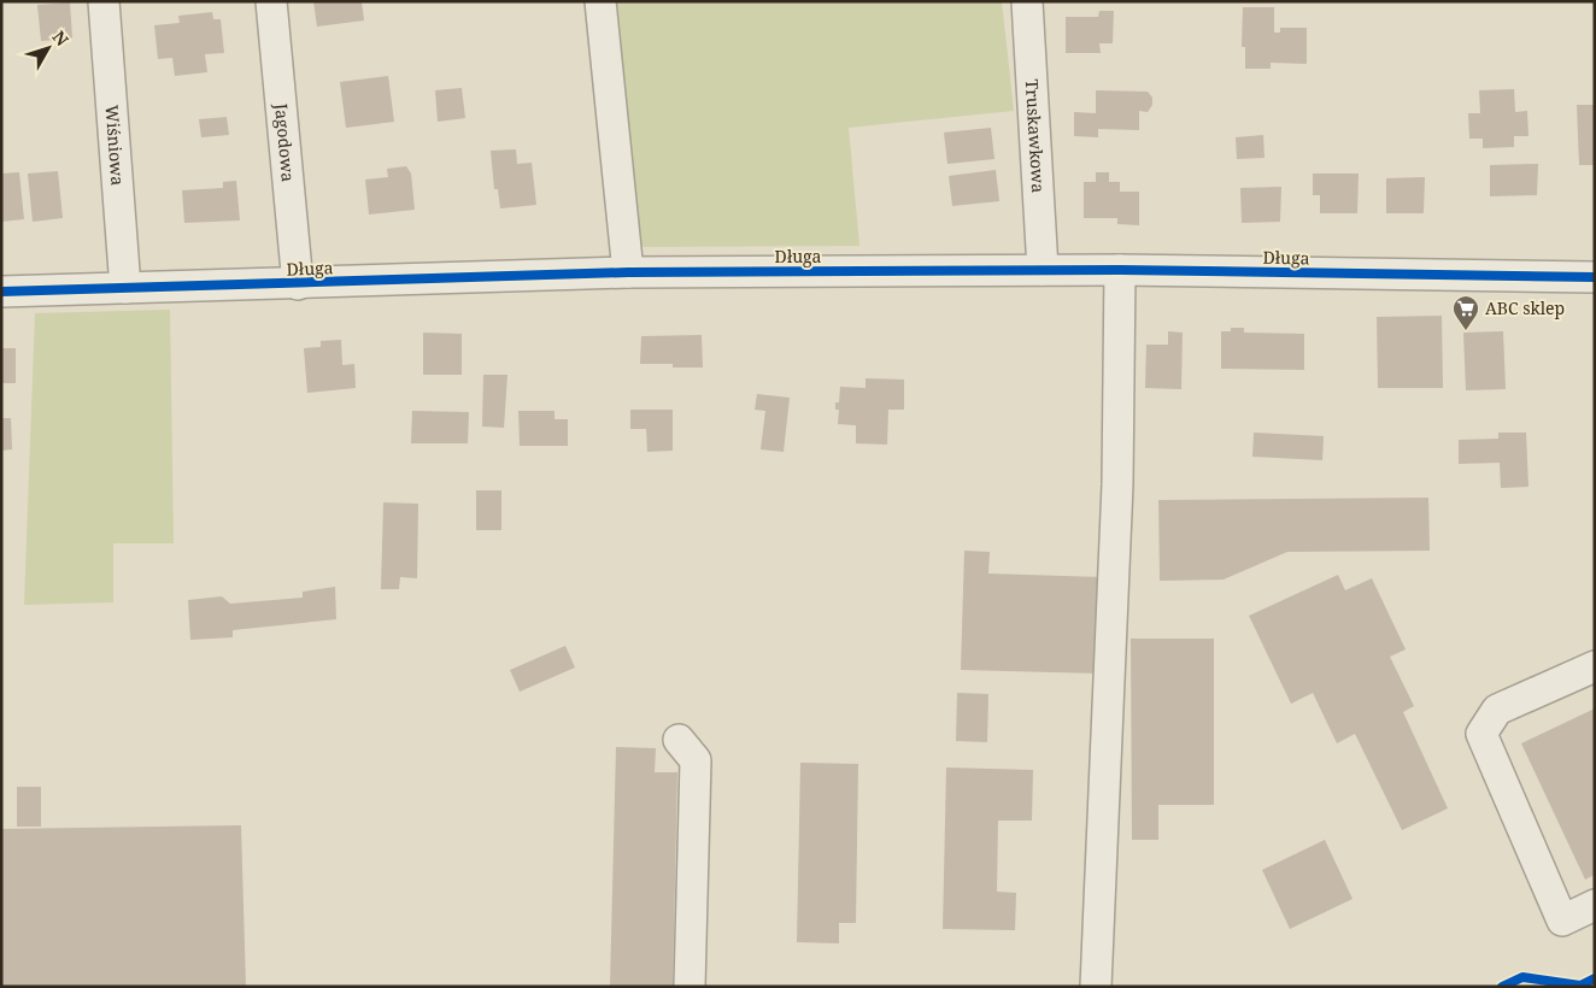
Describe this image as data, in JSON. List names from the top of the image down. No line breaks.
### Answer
{"streets":{"street":["Truskawkowa","Jagodowa","Wiśniowa","Długa"]},"crossings":[["Truskawkowa","Długa"],["Jagodowa","Długa"],["Wiśniowa","Długa"]],"places":{"supermarket":["ABC sklep"]},"north":"top right"}
